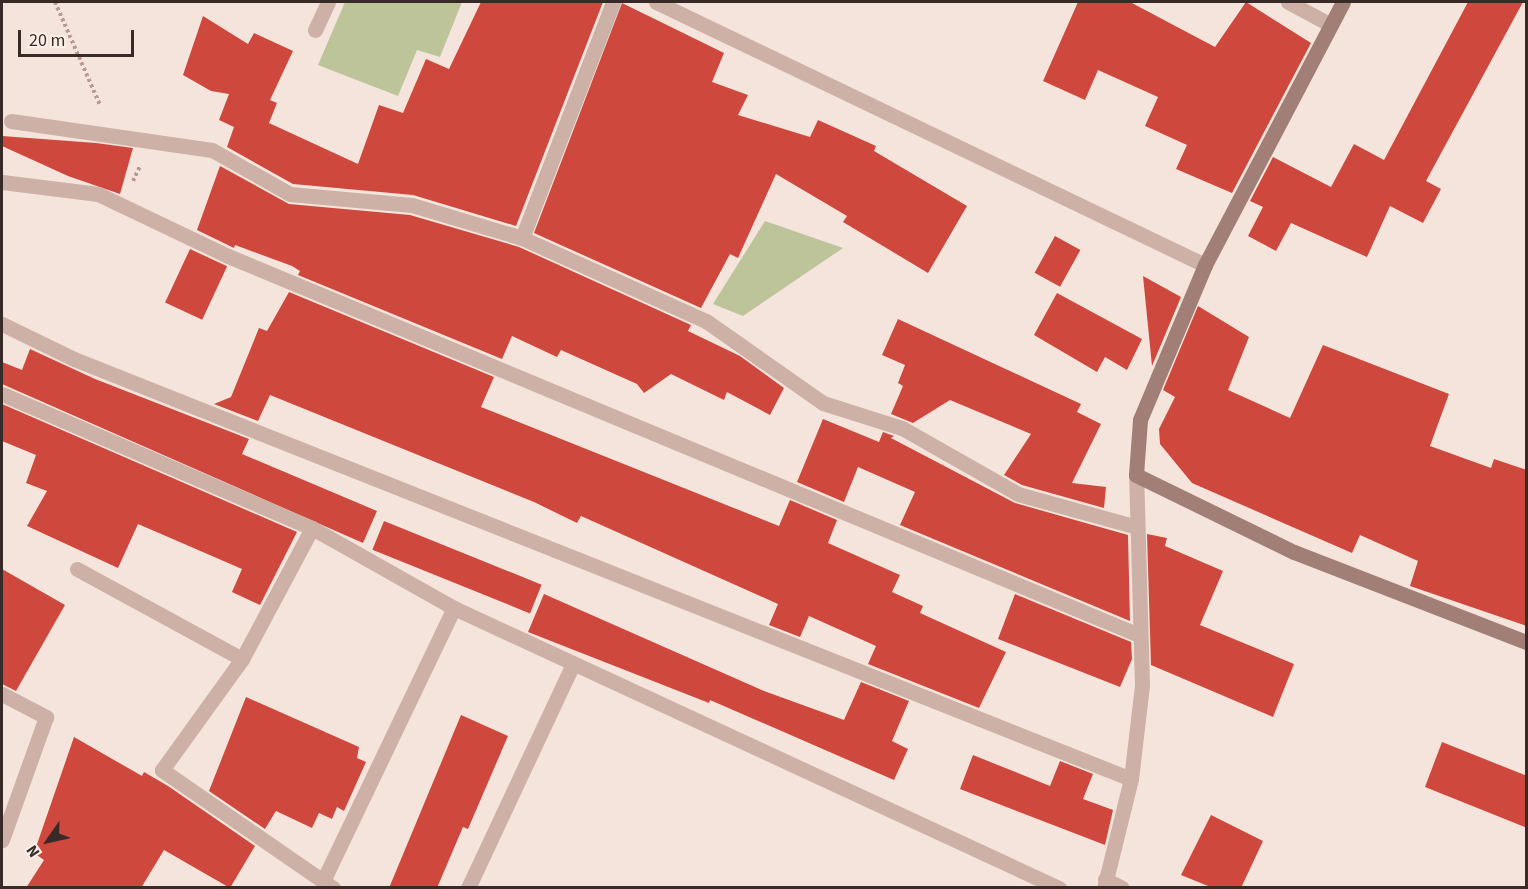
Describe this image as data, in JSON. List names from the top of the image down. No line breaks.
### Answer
{"scale_bar":"20 m","north":"bottom left"}
